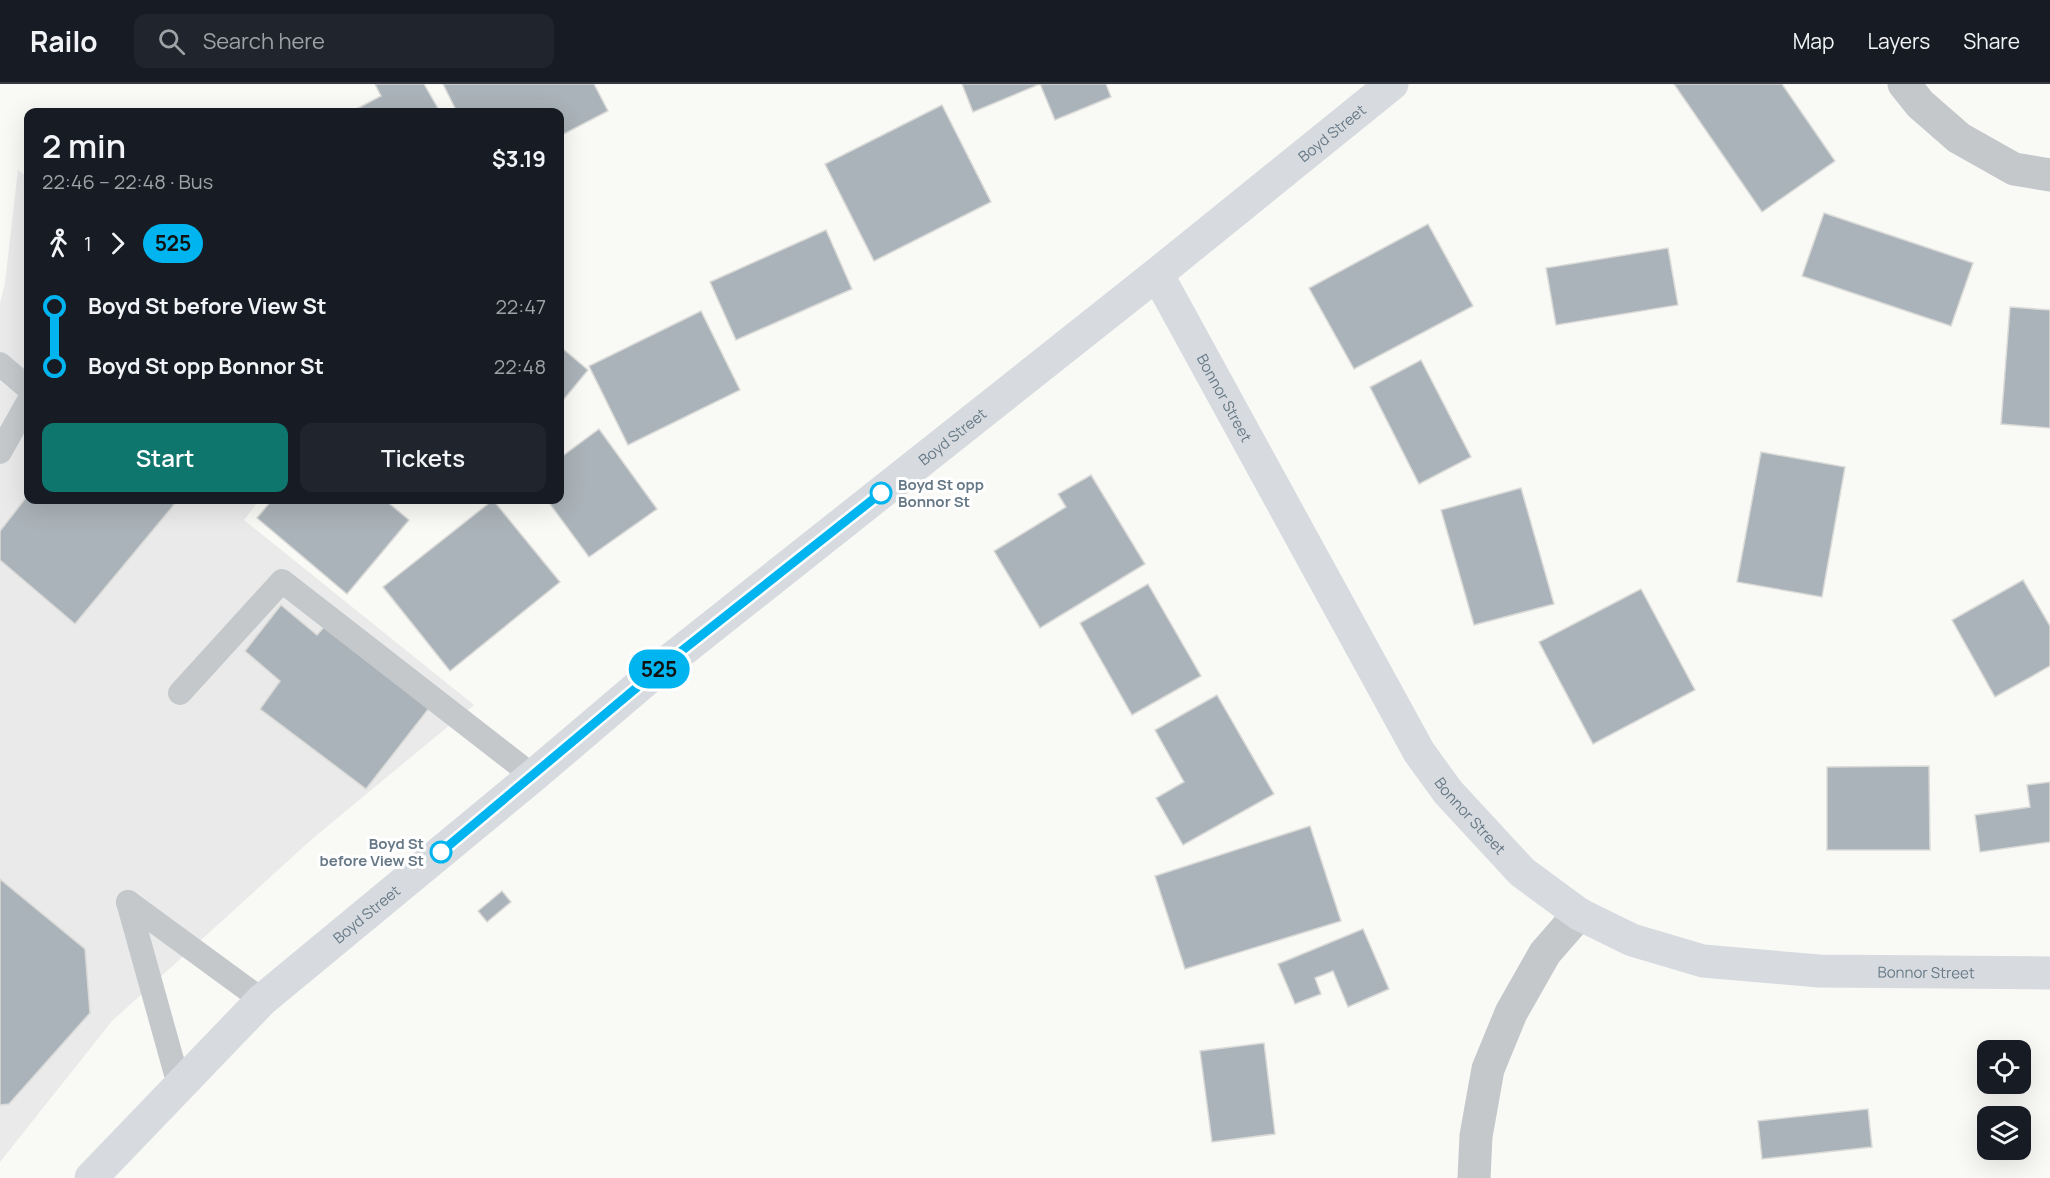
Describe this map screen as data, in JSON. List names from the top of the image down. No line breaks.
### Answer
{"streets":{"main road":["Boyd Street","Bonnor Street"]},"crossings":[["Boyd Street","Bonnor Street"]],"places":["Boyd St opp Bonnor St","Boyd St before View St"],"lines":["bus line 525"],"page":{"header":"Railo","search":"Search here","nav":["Map","Layers","Share"],"on_map":"525","heading":["2 min","22:46 – 22:48 · Bus","$3.19"],"legs":["1","525"],"list":[{"name":"Boyd St before View St","value":"22:47"},{"name":"Boyd St opp Bonnor St","value":"22:48"}],"buttons":["Start","Tickets"]}}
